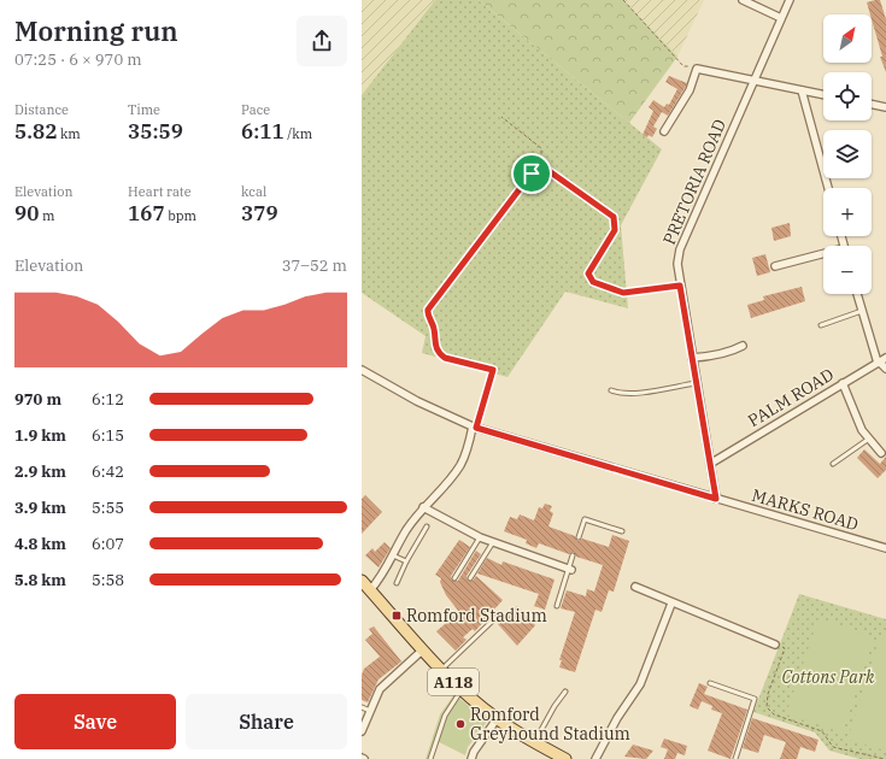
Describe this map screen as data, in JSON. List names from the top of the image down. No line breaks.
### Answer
{"streets":{"main road":["A118"],"street":["PRETORIA ROAD","PALM ROAD","MARKS ROAD"]},"crossings":[["PRETORIA ROAD","PALM ROAD"],["PRETORIA ROAD","MARKS ROAD"]],"parks":["Cottons Park"],"places":{"transit":["Romford Stadium"],"other":["Romford Greyhound Stadium"]},"north":"top right","page":{"heading":["Morning run","07:25 · 6 × 970 m"],"map_buttons":["+","−"],"stats":[["Distance","5.82 km"],["Time","35:59"],["Pace","6:11 /km"],["Elevation","90 m"],["Heart rate","167 bpm"],["kcal","379"]],"chart":["Elevation","37–52 m"],"list":[{"name":"970 m","note":"6:12"},{"name":"1.9 km","note":"6:15"},{"name":"2.9 km","note":"6:42"},{"name":"3.9 km","note":"5:55"},{"name":"4.8 km","note":"6:07"},{"name":"5.8 km","note":"5:58"}],"buttons":["Save","Share"]}}
